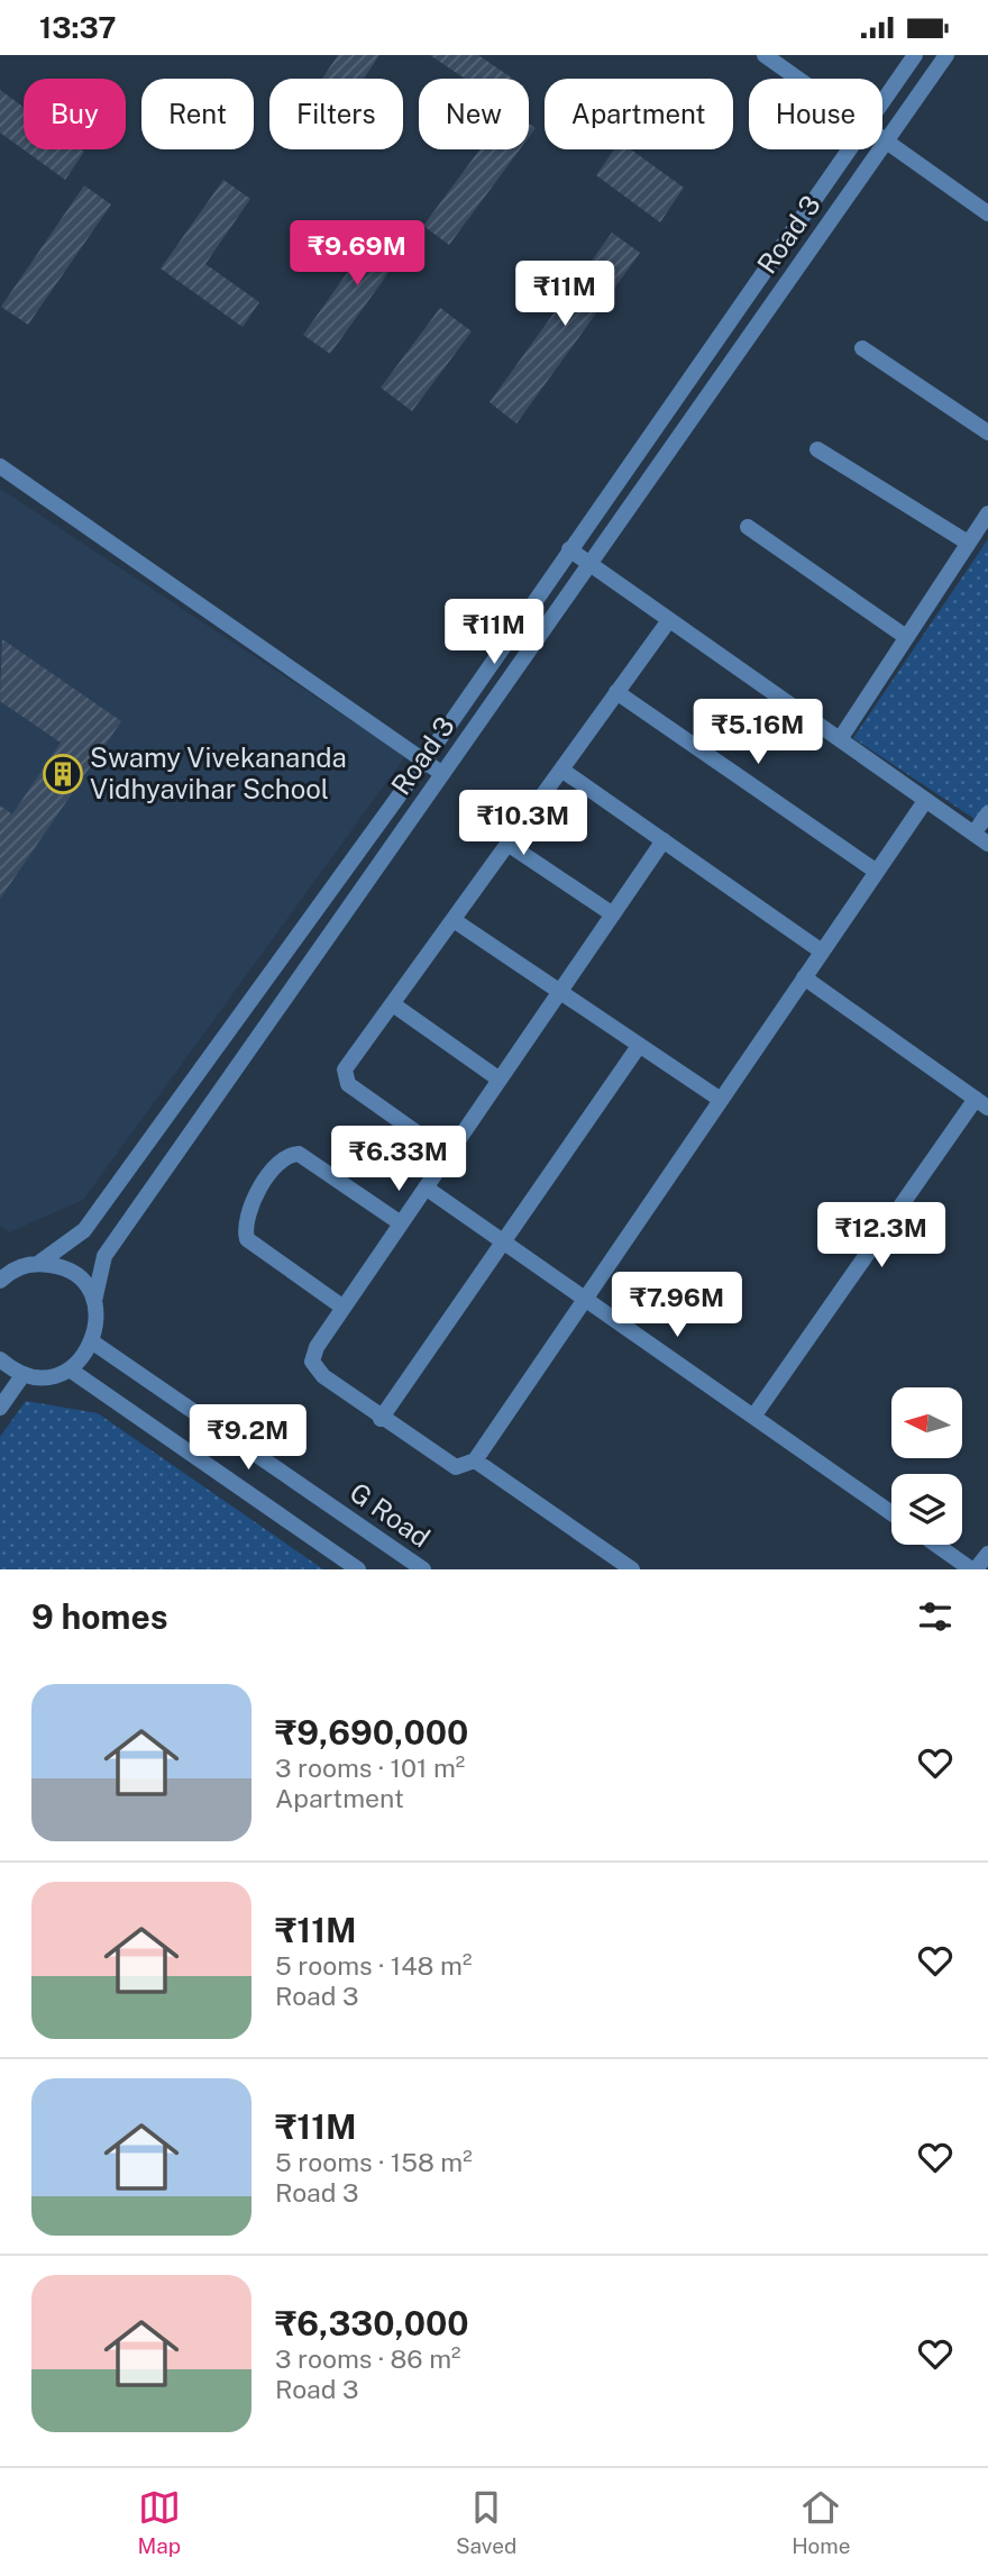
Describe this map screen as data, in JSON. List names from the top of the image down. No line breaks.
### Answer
{"streets":{"street":["Road 3","G Road"]},"crossings":[["Road 3","G Road"]],"places":{"building":["Swamy Vivekananda Vidhyavihar School"]},"north":"left","page":{"status":"13:37","chip":["Buy","Rent","Filters","New","Apartment","House"],"price":["₹9.69M","₹11M","₹11M","₹5.16M","₹10.3M","₹6.33M","₹12.3M","₹7.96M","₹9.2M"],"heading":"9 homes","list":[{"name":"₹9,690,000","note":"3 rooms · 101 m² · Apartment"},{"name":"₹11M","note":"5 rooms · 148 m² · Road 3"},{"name":"₹11M","note":"5 rooms · 158 m² · Road 3"},{"name":"₹6,330,000","note":"3 rooms · 86 m² · Road 3"}],"tabs":["Map","Saved","Home"]}}
